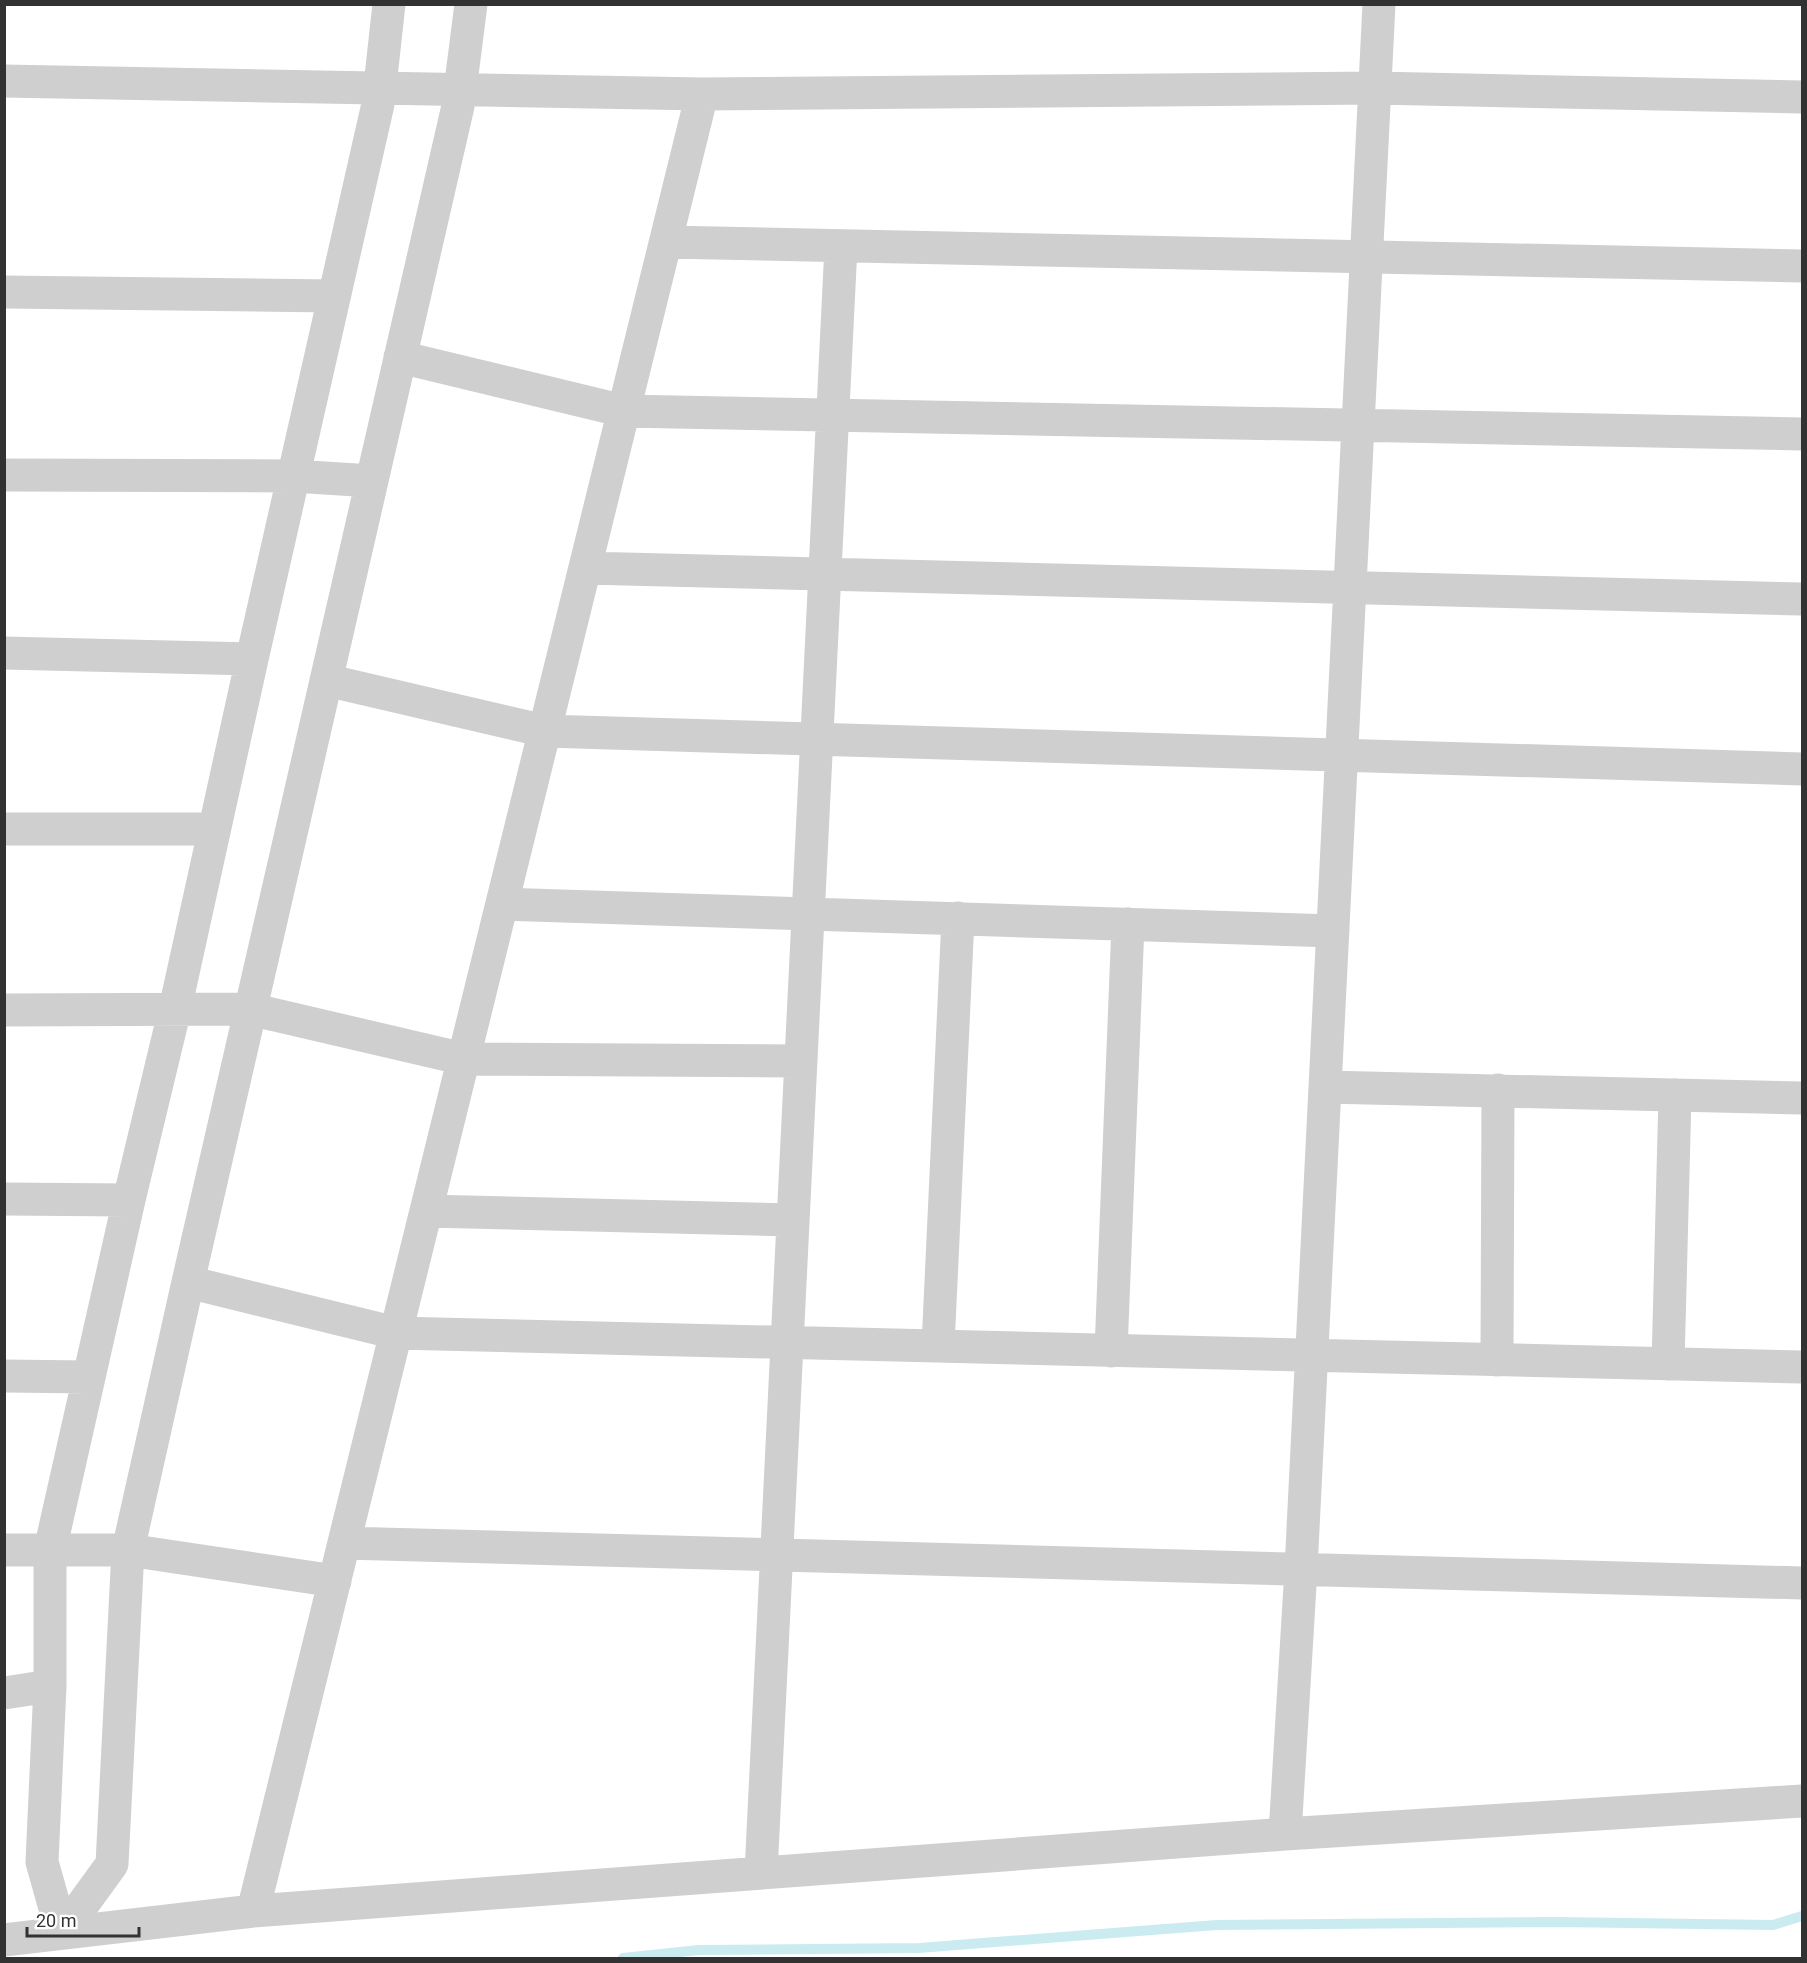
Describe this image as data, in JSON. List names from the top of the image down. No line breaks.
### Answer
{"scale_bar":"20 m"}
